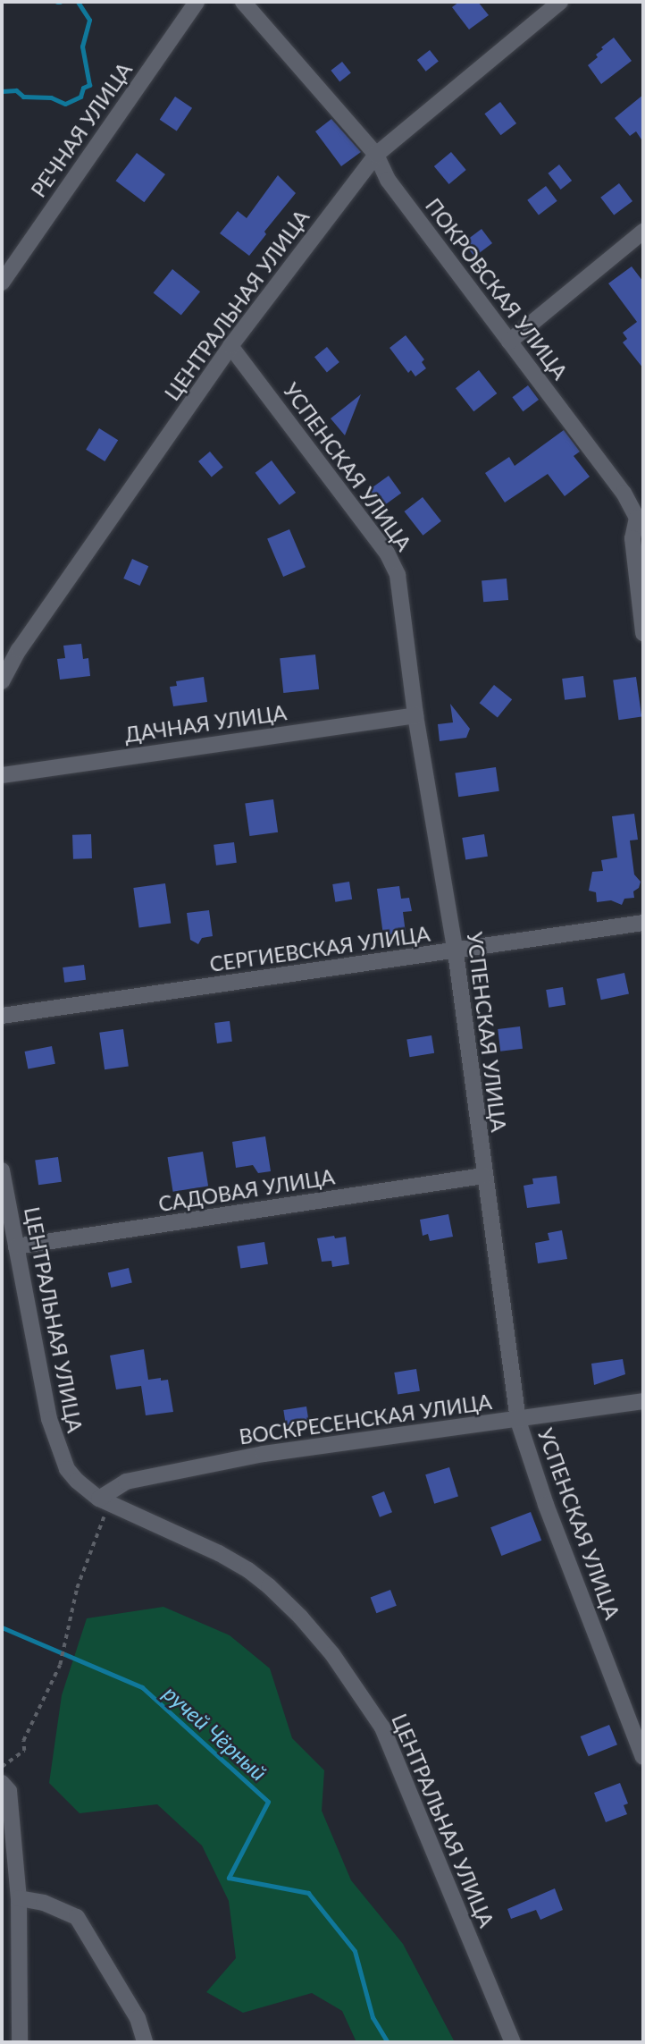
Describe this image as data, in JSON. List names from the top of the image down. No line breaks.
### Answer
{"streets":{"street":["РЕЧНАЯ УЛИЦА","ПОКРОВСКАЯ УЛИЦА","ЦЕНТРАЛЬНАЯ УЛИЦА","УСПЕНСКАЯ УЛИЦА","ДАЧНАЯ УЛИЦА","СЕРГИЕВСКАЯ УЛИЦА","САДОВАЯ УЛИЦА","ВОСКРЕСЕНСКАЯ УЛИЦА"]},"crossings":[["ПОКРОВСКАЯ УЛИЦА","ЦЕНТРАЛЬНАЯ УЛИЦА"],["ЦЕНТРАЛЬНАЯ УЛИЦА","УСПЕНСКАЯ УЛИЦА"],["ЦЕНТРАЛЬНАЯ УЛИЦА","САДОВАЯ УЛИЦА"],["ЦЕНТРАЛЬНАЯ УЛИЦА","ВОСКРЕСЕНСКАЯ УЛИЦА"],["УСПЕНСКАЯ УЛИЦА","ДАЧНАЯ УЛИЦА"],["УСПЕНСКАЯ УЛИЦА","СЕРГИЕВСКАЯ УЛИЦА"],["УСПЕНСКАЯ УЛИЦА","САДОВАЯ УЛИЦА"],["УСПЕНСКАЯ УЛИЦА","ВОСКРЕСЕНСКАЯ УЛИЦА"]],"water":["ручей Чёрный"]}
